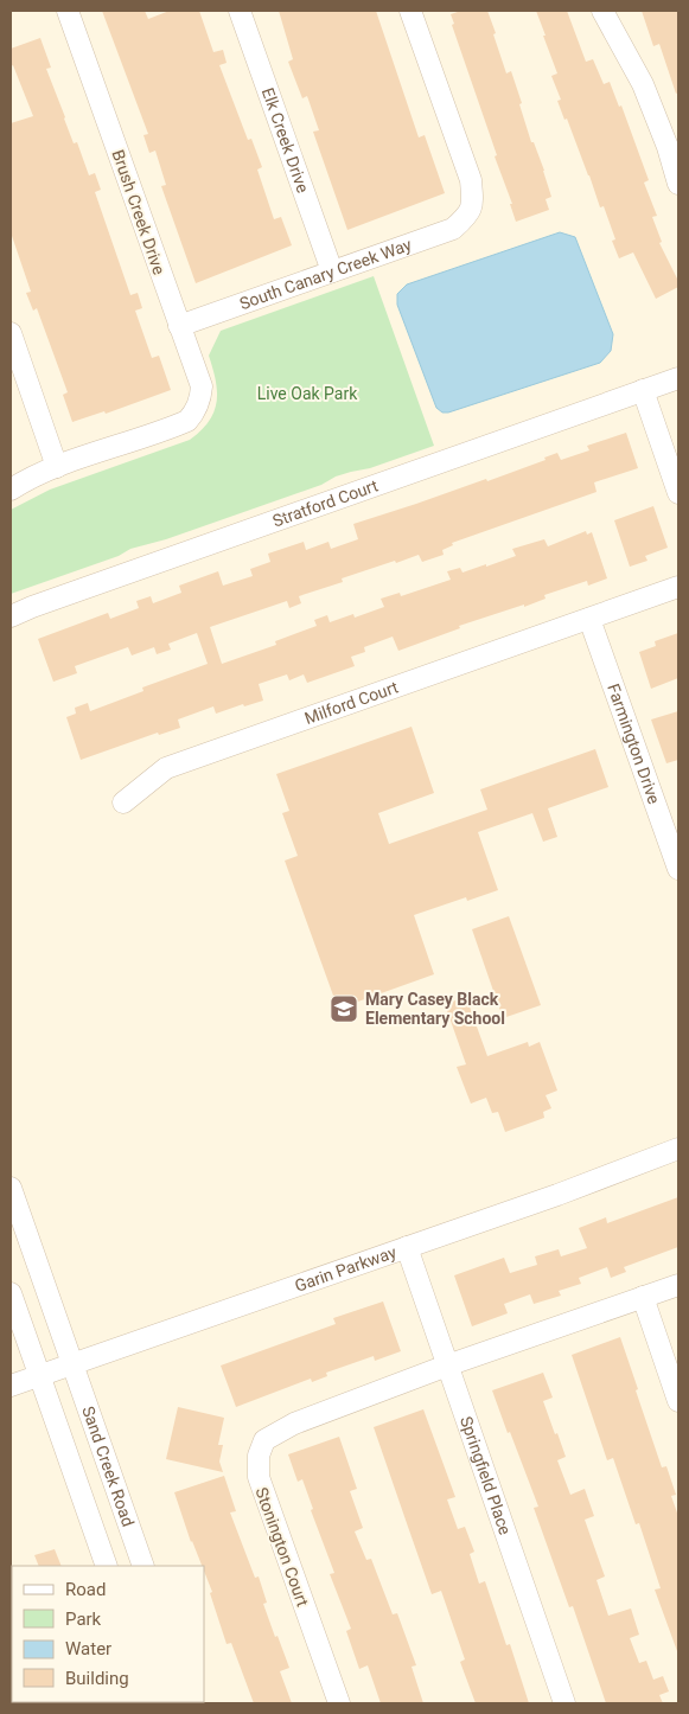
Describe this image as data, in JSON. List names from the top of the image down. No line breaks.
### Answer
{"streets":{"street":["Elk Creek Drive","Brush Creek Drive","South Canary Creek Way","Stratford Court","Milford Court","Farmington Drive","Garin Parkway","Sand Creek Road","Springfield Place","Stonington Court"]},"crossings":[["Elk Creek Drive","South Canary Creek Way"],["Brush Creek Drive","South Canary Creek Way"],["Milford Court","Farmington Drive"],["Garin Parkway","Sand Creek Road"],["Garin Parkway","Springfield Place"],["Springfield Place","Stonington Court"]],"parks":["Live Oak Park"],"places":{"school or university":["Mary Casey Black Elementary School"]},"legend":["Road","Park","Water","Building"]}
